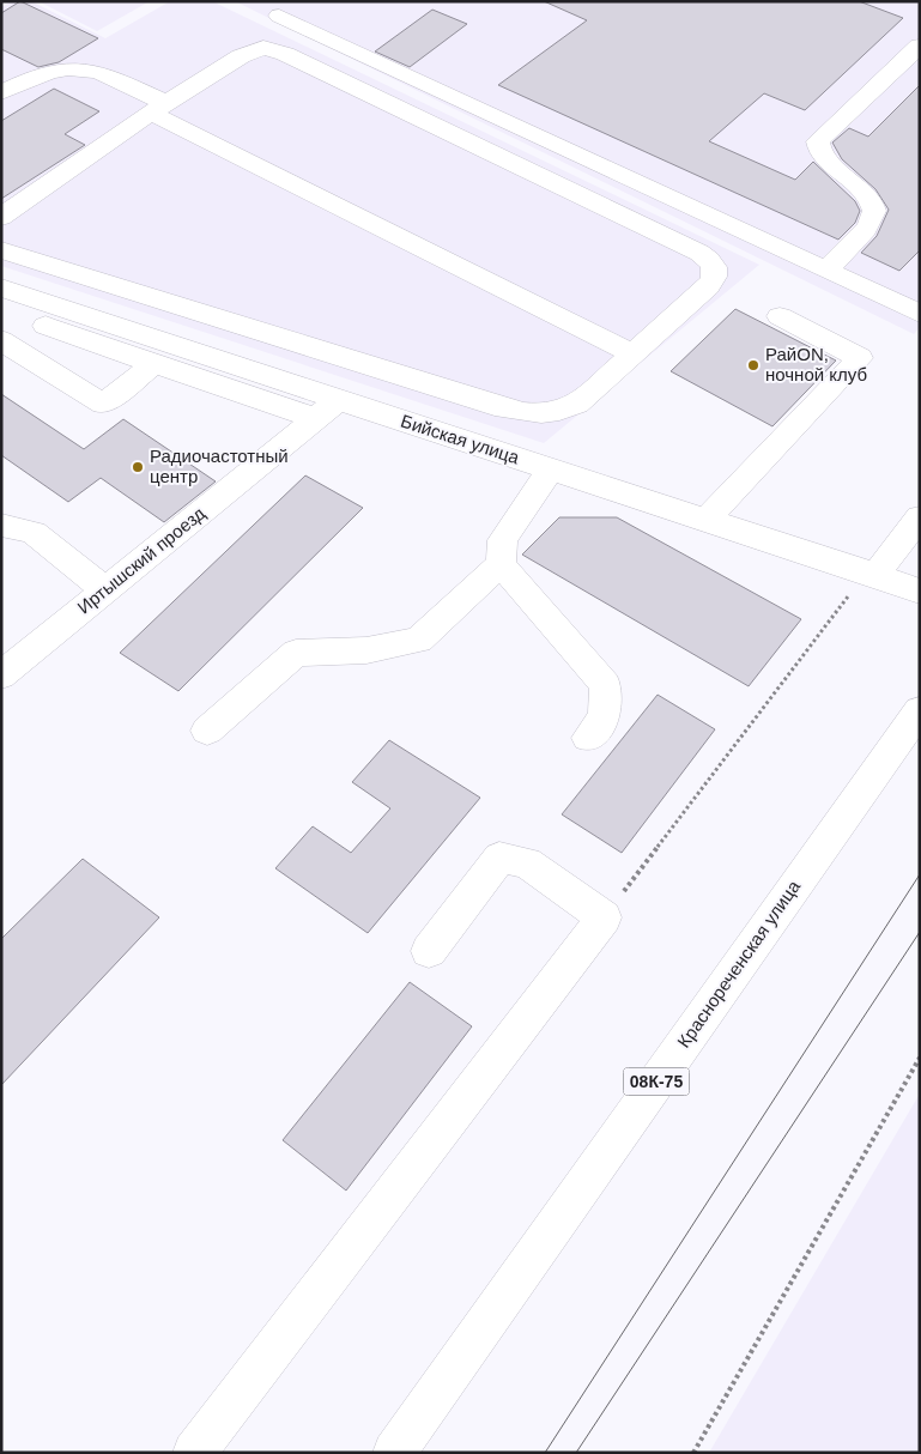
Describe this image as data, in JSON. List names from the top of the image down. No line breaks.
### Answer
{"streets":{"street":["Бийская улица","Иртышский проезд","Краснореченская улица","08К-75"]},"crossings":[["Бийская улица","Иртышский проезд"]],"places":["РайON, ночной клуб","Радиочастотный центр"]}
